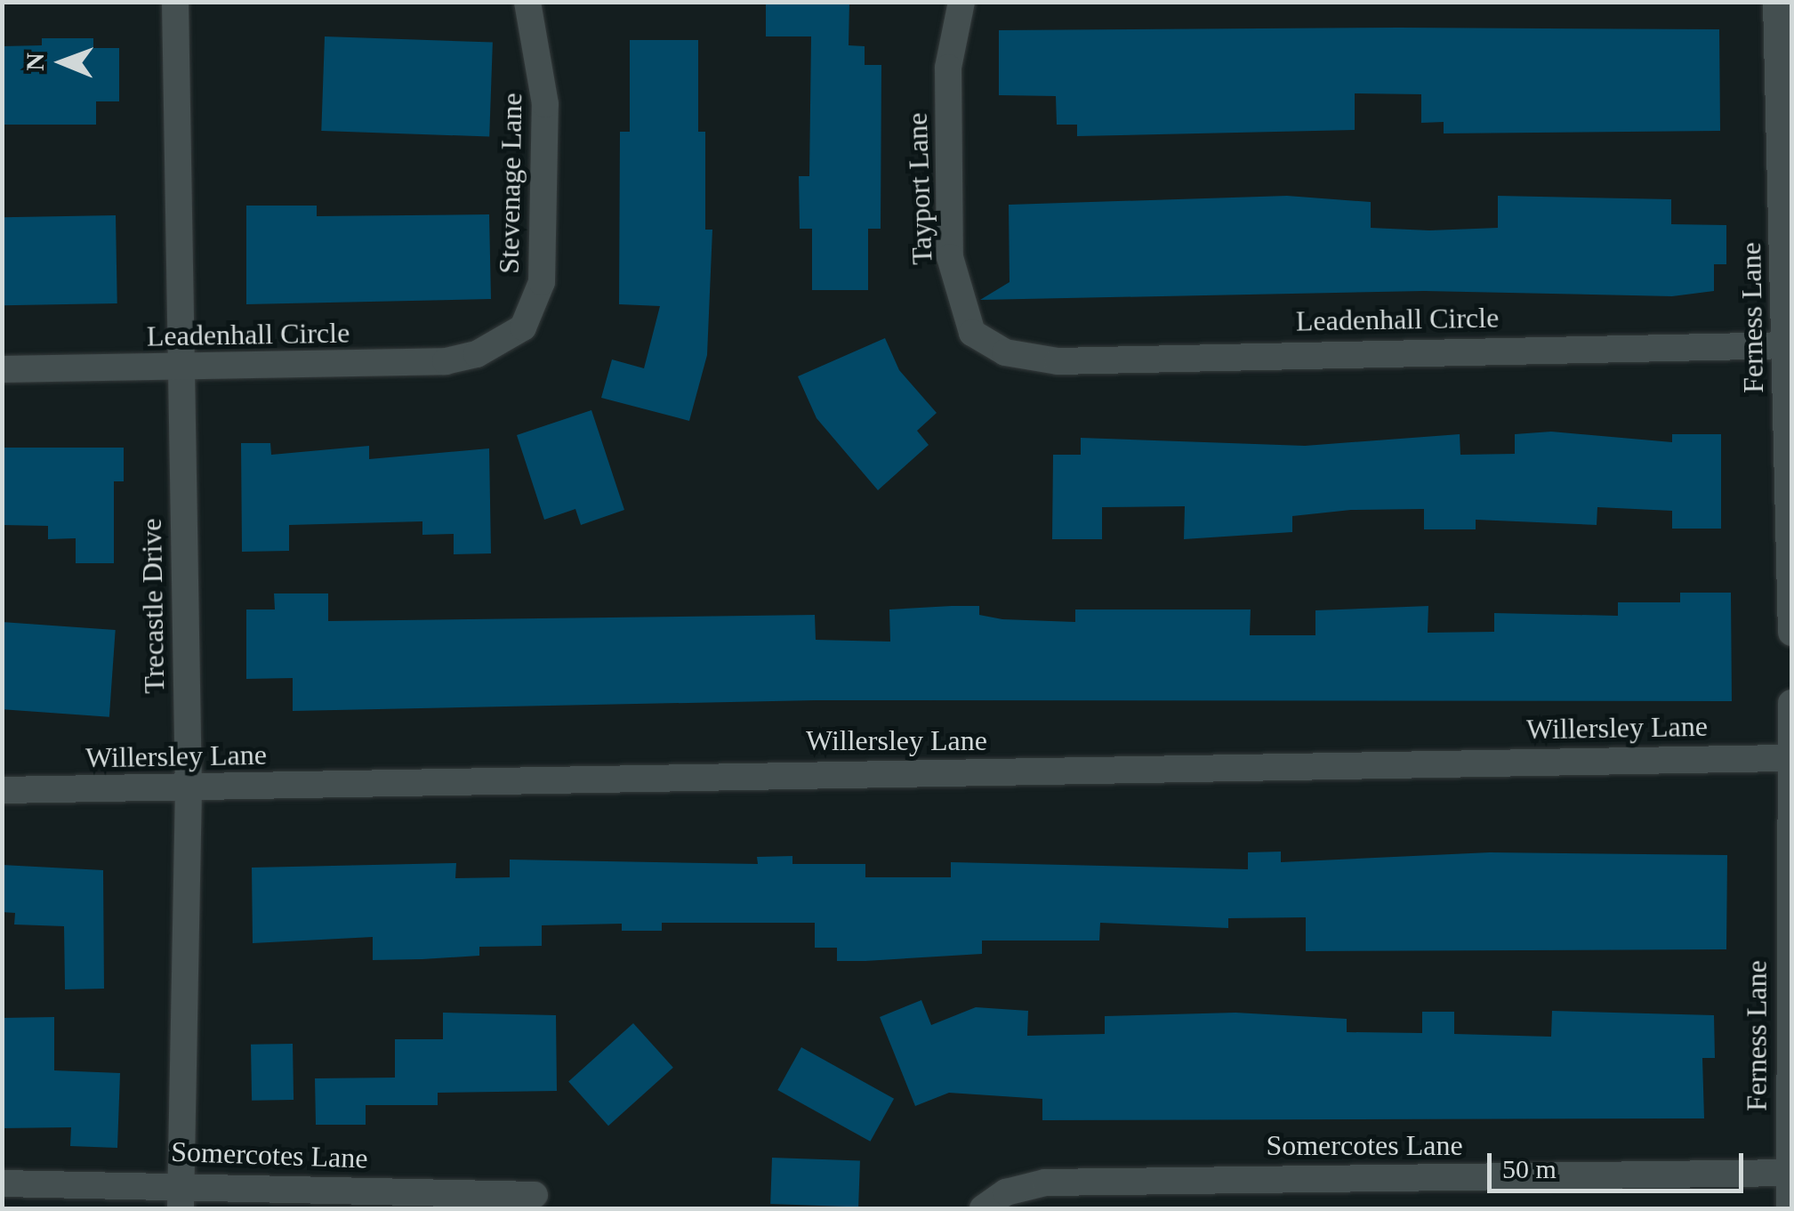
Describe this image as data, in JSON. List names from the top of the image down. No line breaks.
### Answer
{"streets":{"street":["Stevenage Lane","Tayport Lane","Ferness Lane","Leadenhall Circle","Trecastle Drive","Willersley Lane","Somercotes Lane"]},"crossings":[["Stevenage Lane","Leadenhall Circle"],["Tayport Lane","Leadenhall Circle"],["Ferness Lane","Leadenhall Circle"],["Ferness Lane","Willersley Lane"],["Ferness Lane","Somercotes Lane"],["Leadenhall Circle","Trecastle Drive"],["Trecastle Drive","Willersley Lane"],["Trecastle Drive","Somercotes Lane"]],"scale_bar":"50 m","north":"left"}
